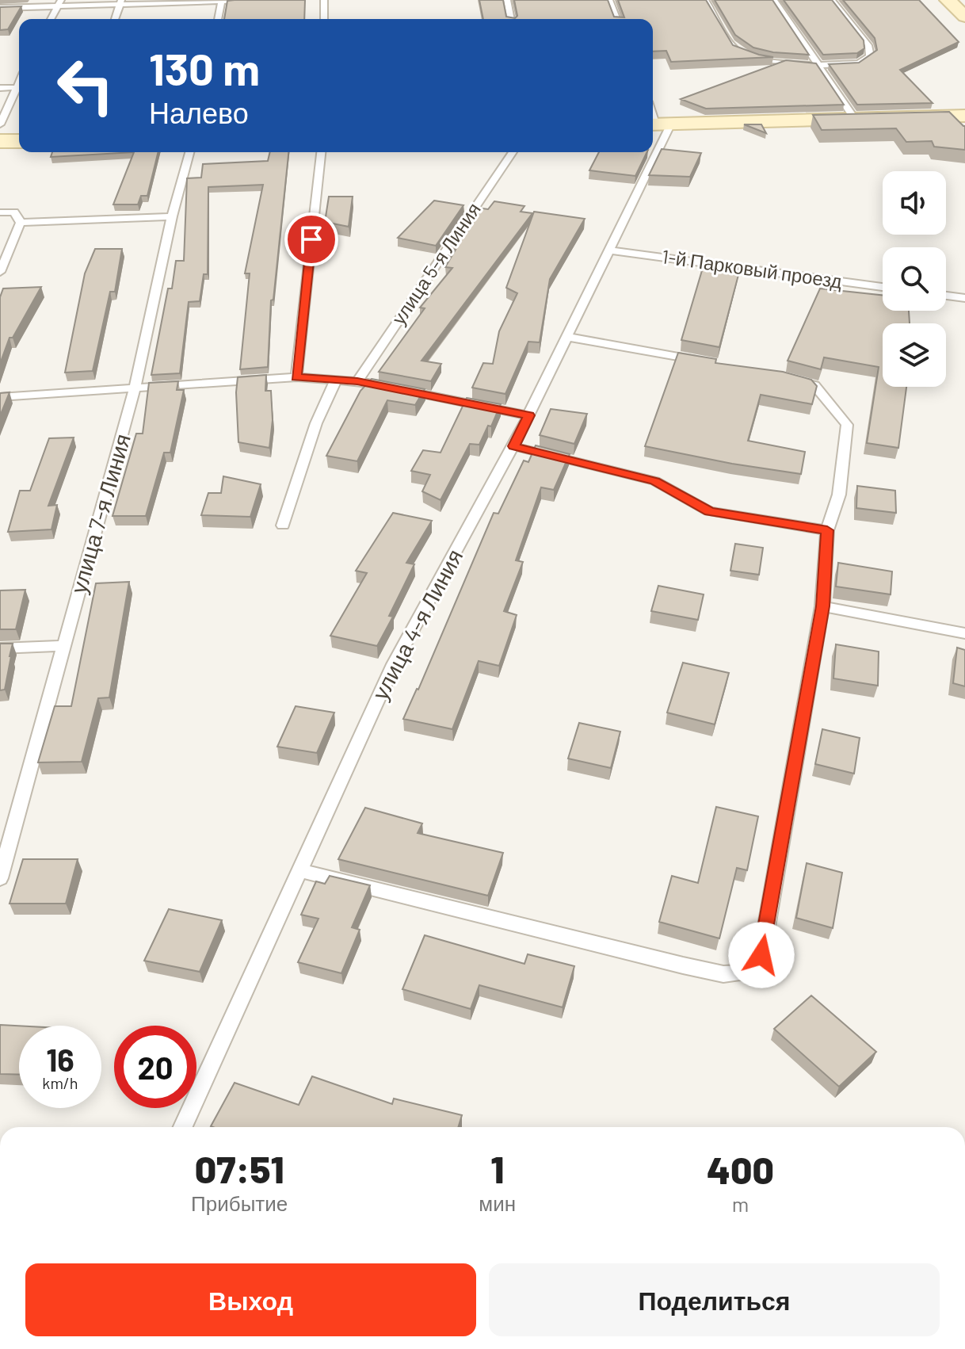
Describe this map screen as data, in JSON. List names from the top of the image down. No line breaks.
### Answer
{"streets":{"lane":["улица 5-я Линия","1-й Парковый проезд","улица 7-я Линия","улица 4-я Линия"]},"crossings":[["1-й Парковый проезд","улица 4-я Линия"]],"page":{"turn":["130 m","Налево"],"speed":"16 km/h","limit":"20","eta":["07:51","Прибытие","1","мин","400","m"],"buttons":["Выход","Поделиться"]}}
